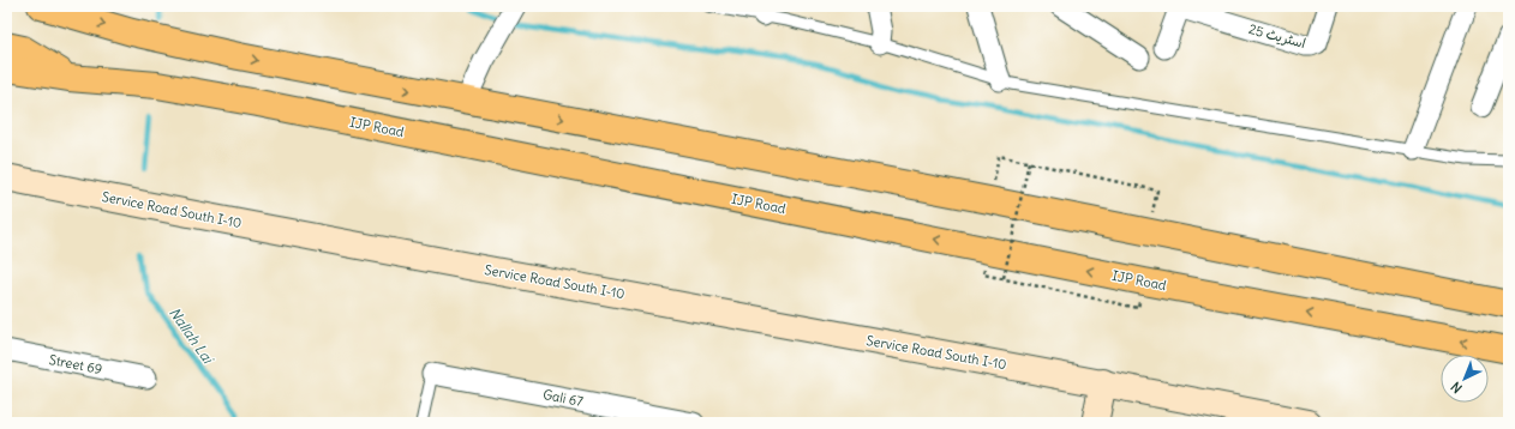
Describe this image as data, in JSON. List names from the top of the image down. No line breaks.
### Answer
{"streets":{"highway":["IJP Road"],"main road":["Service Road South I-10"],"street":["اسٹریٹ 25","Street 69","Gali 67"]},"water":["Nallah Lai"],"north":"bottom left"}
